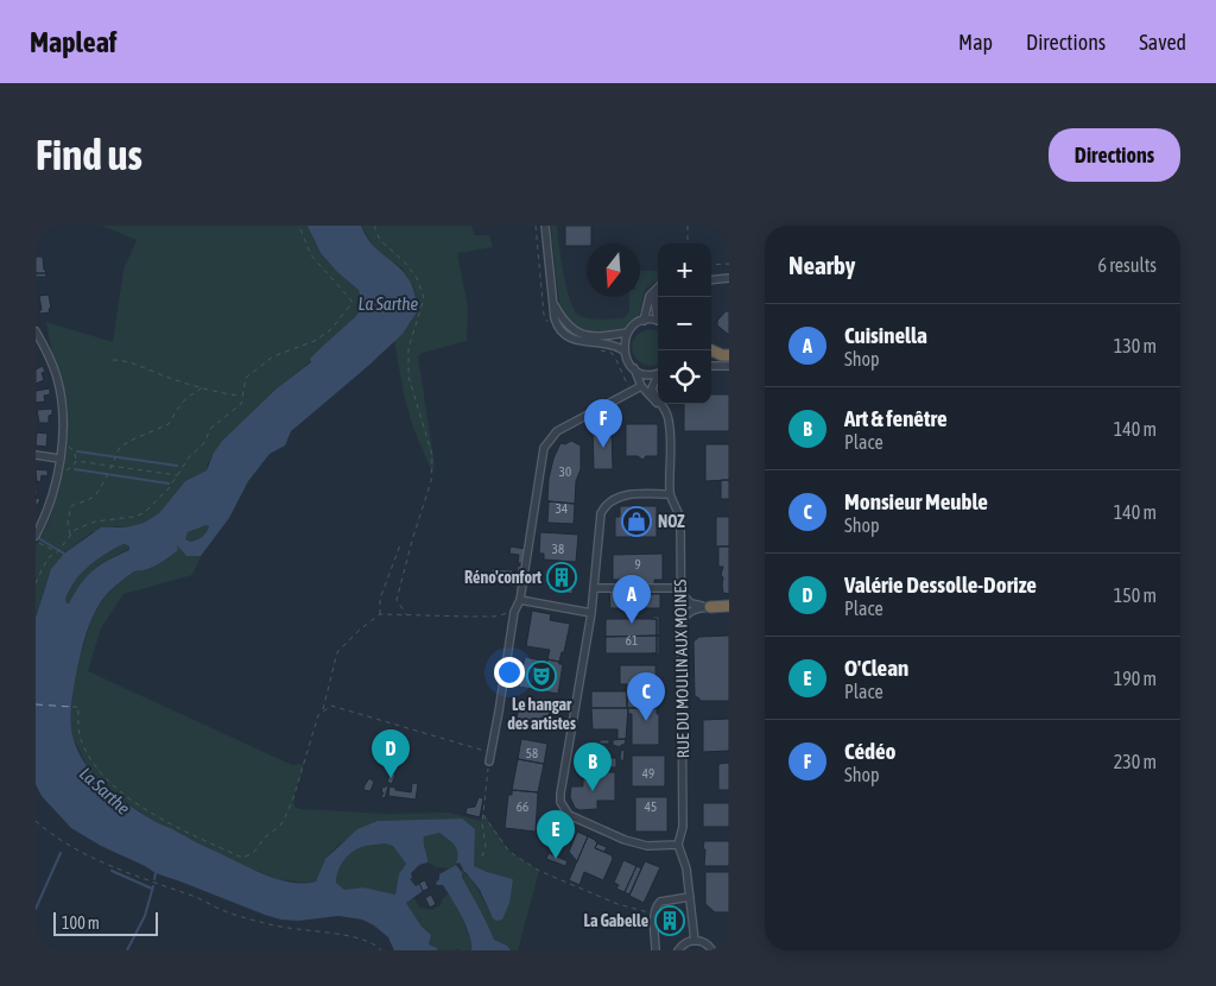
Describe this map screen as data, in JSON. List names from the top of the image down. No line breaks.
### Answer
{"streets":{"street":["RUE DU MOULIN AUX MOINES"]},"water":["La Sarthe"],"places":{"shop":["NOZ"],"building":["Réno'confort","La Gabelle"],"theatre":["Le hangar des artistes"]},"house_numbers":["30","34","38","9","61","58","49","66","45"],"scale_bar":"100 m","north":"bottom","page":{"header":"Mapleaf","nav":["Map","Directions","Saved"],"buttons":"Directions","title":"Find us","heading":["Nearby","6 results"],"map_buttons":["+","−"],"list":[{"mark":"A","name":"Cuisinella","note":"Shop","value":"130 m"},{"mark":"B","name":"Art & fenêtre","note":"Place","value":"140 m"},{"mark":"C","name":"Monsieur Meuble","note":"Shop","value":"140 m"},{"mark":"D","name":"Valérie Dessolle-Dorize","note":"Place","value":"150 m"},{"mark":"E","name":"O'Clean","note":"Place","value":"190 m"},{"mark":"F","name":"Cédéo","note":"Shop","value":"230 m"}],"pins":["F","A","C","D","B","E"],"scale":"100 m"}}
